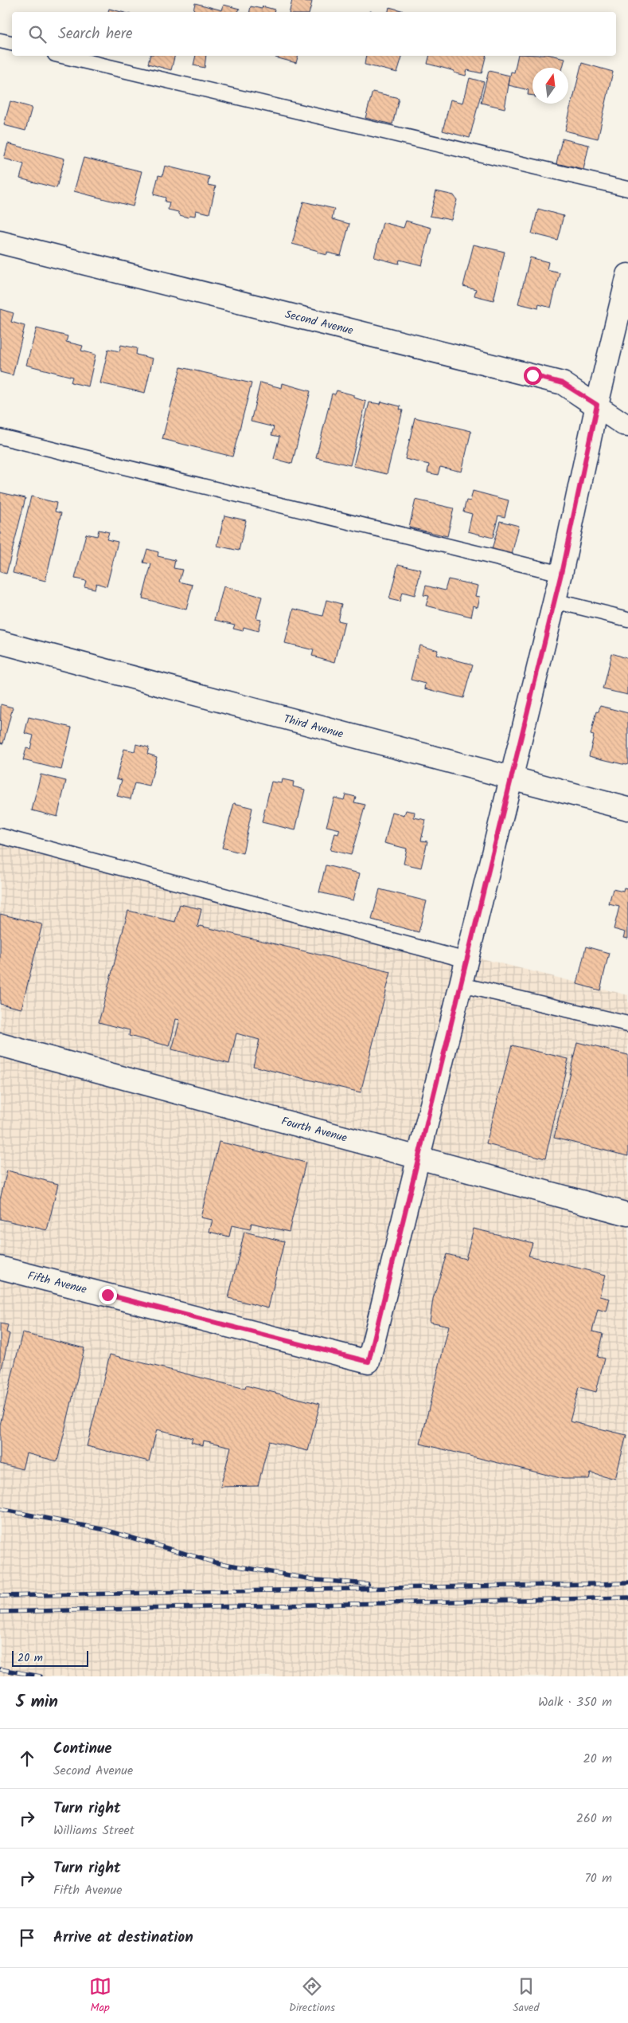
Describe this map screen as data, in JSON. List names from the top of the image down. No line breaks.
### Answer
{"streets":{"street":["Second Avenue","Third Avenue","Fourth Avenue","Fifth Avenue"]},"crossings":[["Fourth Avenue","Fifth Avenue"]],"scale_bar":"20 m","north":"top","page":{"search":"Search here","scale":"20 m","heading":["5 min","Walk · 350 m"],"list":[["Continue","Second Avenue","20 m"],["Turn right","Williams Street","260 m"],["Turn right","Fifth Avenue","70 m"],"Arrive at destination"],"nav":["Map","Directions","Saved"]}}
